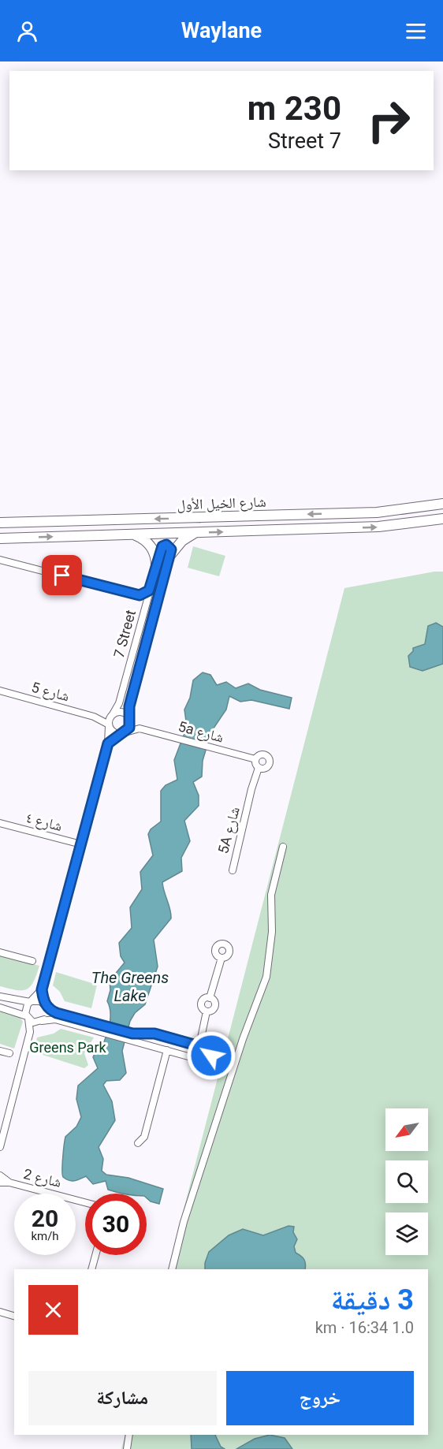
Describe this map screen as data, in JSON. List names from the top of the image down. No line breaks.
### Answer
{"streets":{"main road":["شارع الخيل الأول"],"street":["7 Street","شارع 5","5a شارع","شارع ٤","5A شارع","شارع 2"]},"crossings":[["7 Street","شارع 5"],["7 Street","5a شارع"],["شارع 5","5a شارع"],["5a شارع","5A شارع"]],"water":["The Greens Lake"],"parks":["Greens Park"],"north":"bottom left","page":{"header":"Waylane","turn":["230 m","7 Street"],"speed":"20 km/h","limit":"30","heading":["3 دقيقة","1.0 km · 16:34"],"buttons":["خروج","مشاركة"]}}
